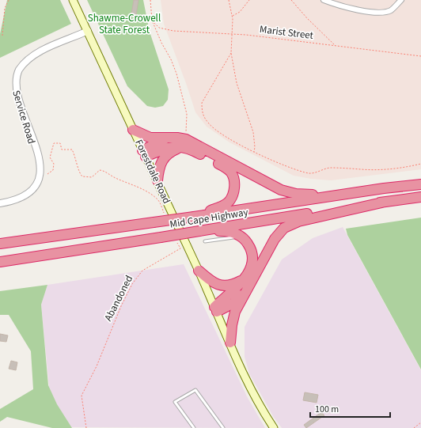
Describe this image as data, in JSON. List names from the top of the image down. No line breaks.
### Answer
{"streets":{"highway":["Mid Cape Highway"],"main road":["Forestdale Road"],"street":["Service Road"],"path":["Marist Street","Abandoned"]},"crossings":[["Service Road","Forestdale Road"]],"parks":["Shawme-Crowell State Forest"],"scale_bar":"100 m"}
